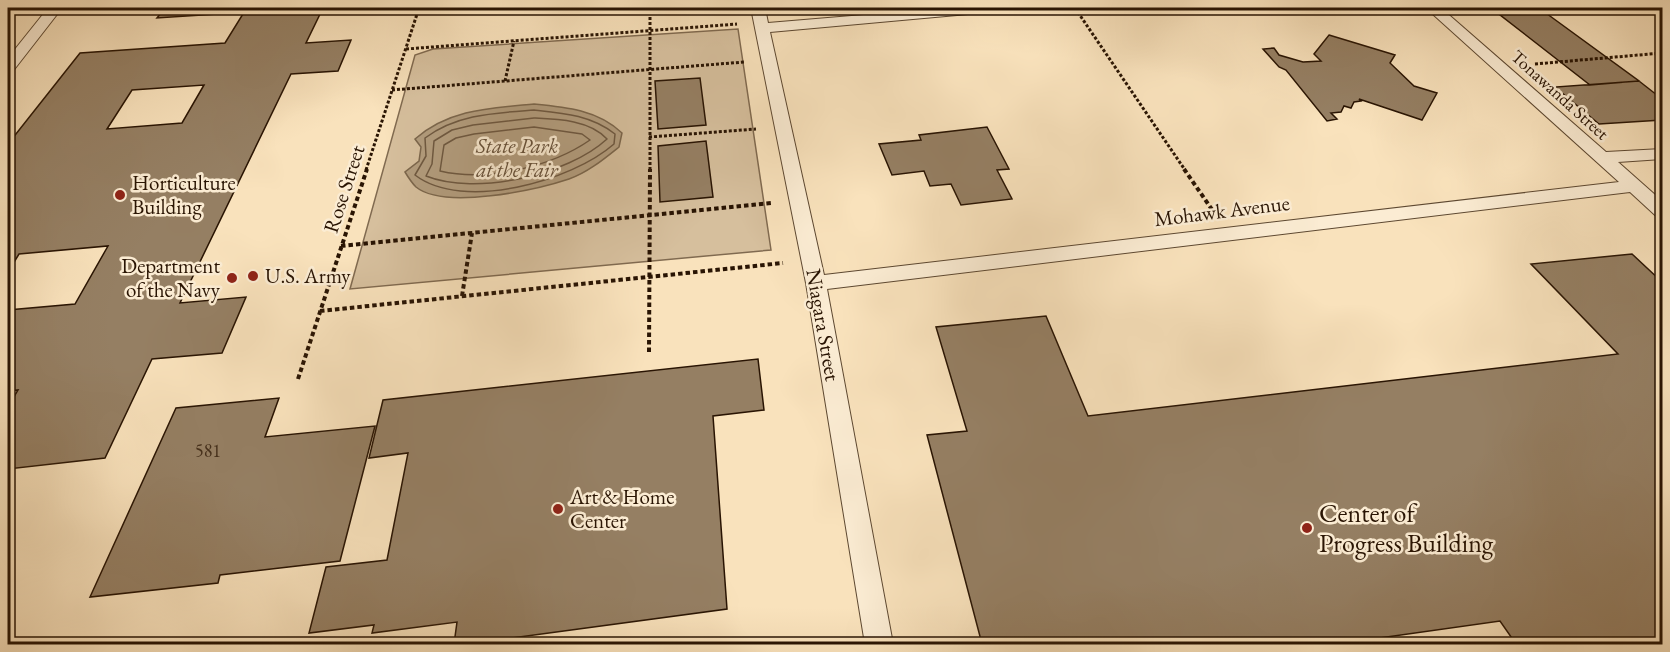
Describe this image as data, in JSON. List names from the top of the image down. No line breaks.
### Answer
{"streets":{"lane":["Tonawanda Street","Mohawk Avenue","Niagara Street"],"path":["Rose Street"]},"crossings":[["Tonawanda Street","Mohawk Avenue"],["Mohawk Avenue","Niagara Street"]],"parks":["State Park at the Fair"],"places":["Horticulture Building","U.S. Army","Department of the Navy","Art & Home Center","Center of Progress Building"],"house_numbers":["581"]}
